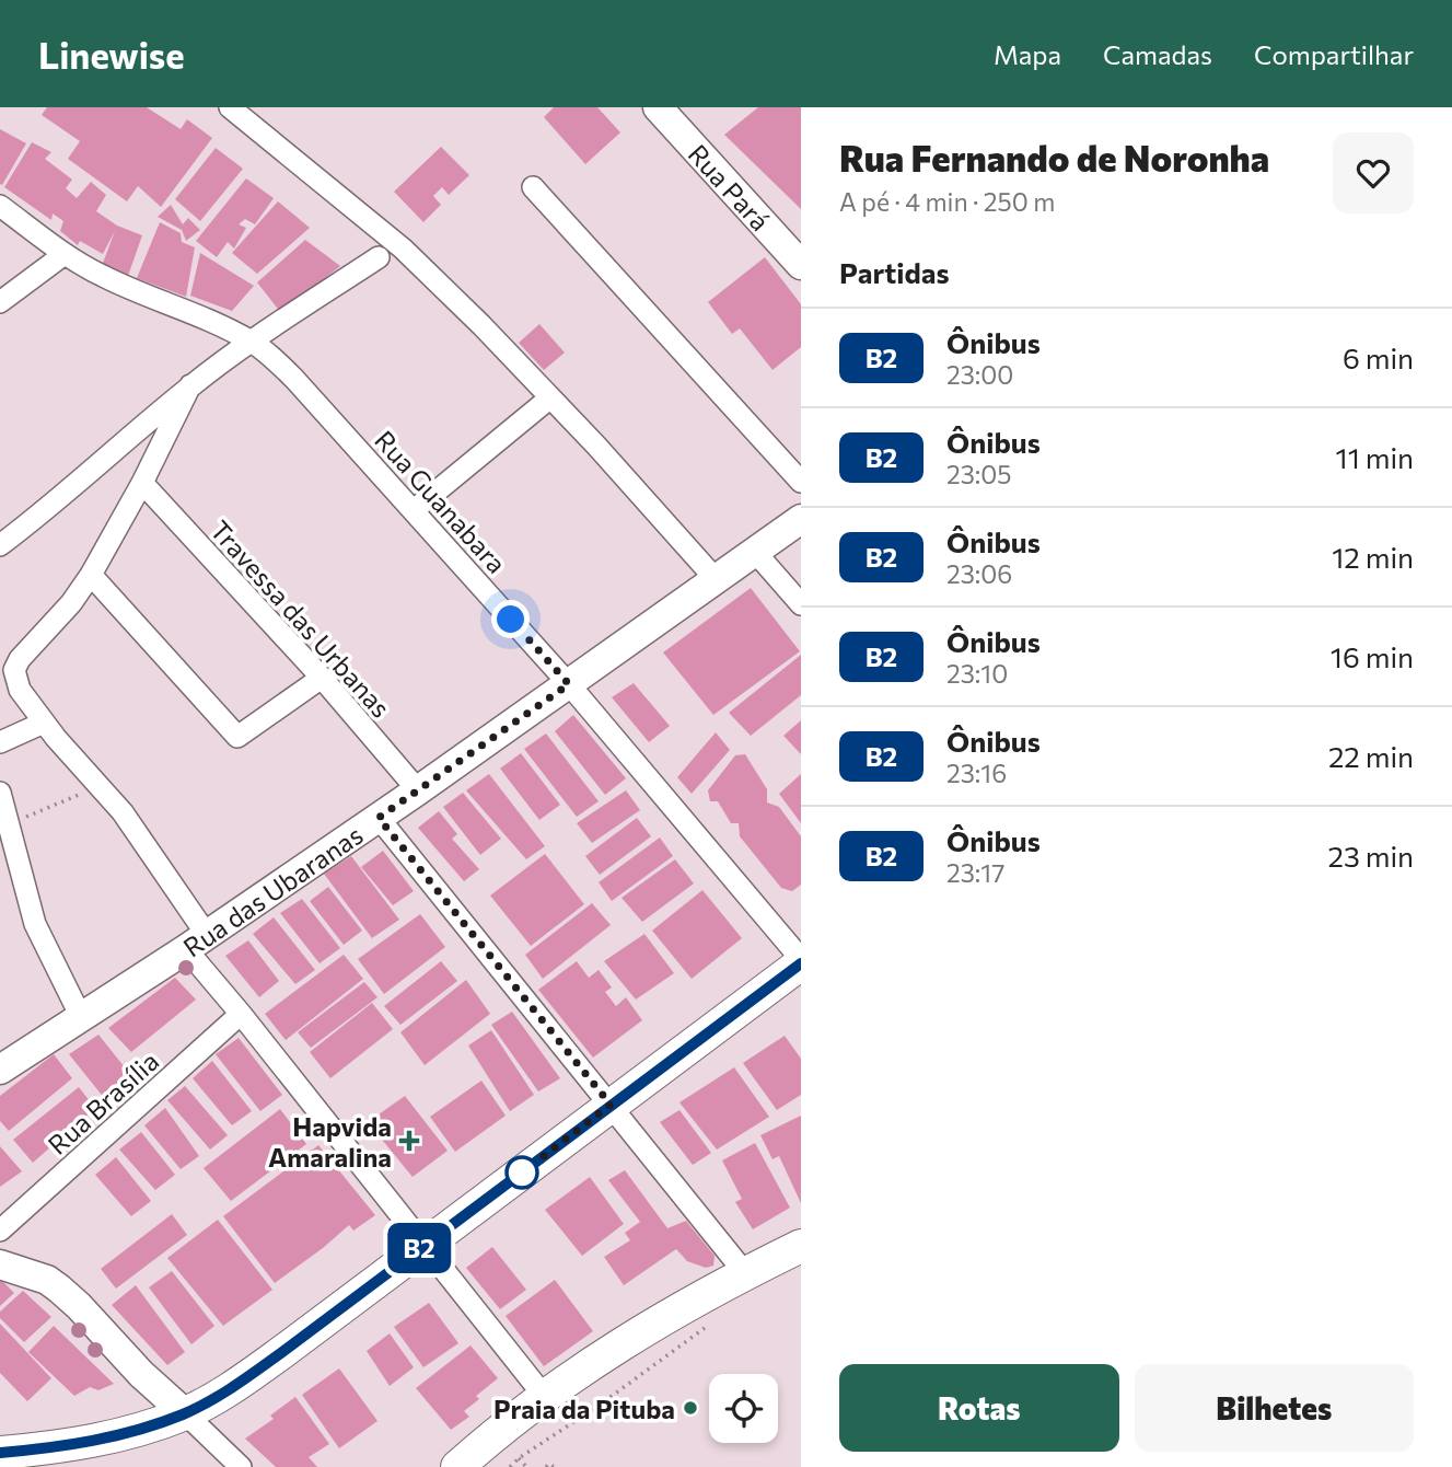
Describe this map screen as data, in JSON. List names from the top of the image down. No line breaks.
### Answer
{"streets":{"street":["Rua Pará","Rua Guanabara","Travessa das Urbanas","Rua das Ubaranas","Rua Brasília"]},"crossings":[["Rua Guanabara","Rua das Ubaranas"],["Travessa das Urbanas","Rua das Ubaranas"]],"places":{"health":["Hapvida Amaralina"],"other":["Praia da Pituba"]},"lines":["bus line B2"],"page":{"header":"Linewise","nav":["Mapa","Camadas","Compartilhar"],"on_map":"B2","heading":[["Rua Fernando de Noronha","A pé · 4 min · 250 m"],"Partidas"],"list":[{"mark":"B2","name":"Ônibus","note":"23:00","value":"6 min"},{"mark":"B2","name":"Ônibus","note":"23:05","value":"11 min"},{"mark":"B2","name":"Ônibus","note":"23:06","value":"12 min"},{"mark":"B2","name":"Ônibus","note":"23:10","value":"16 min"},{"mark":"B2","name":"Ônibus","note":"23:16","value":"22 min"},{"mark":"B2","name":"Ônibus","note":"23:17","value":"23 min"}],"buttons":["Rotas","Bilhetes"]}}
